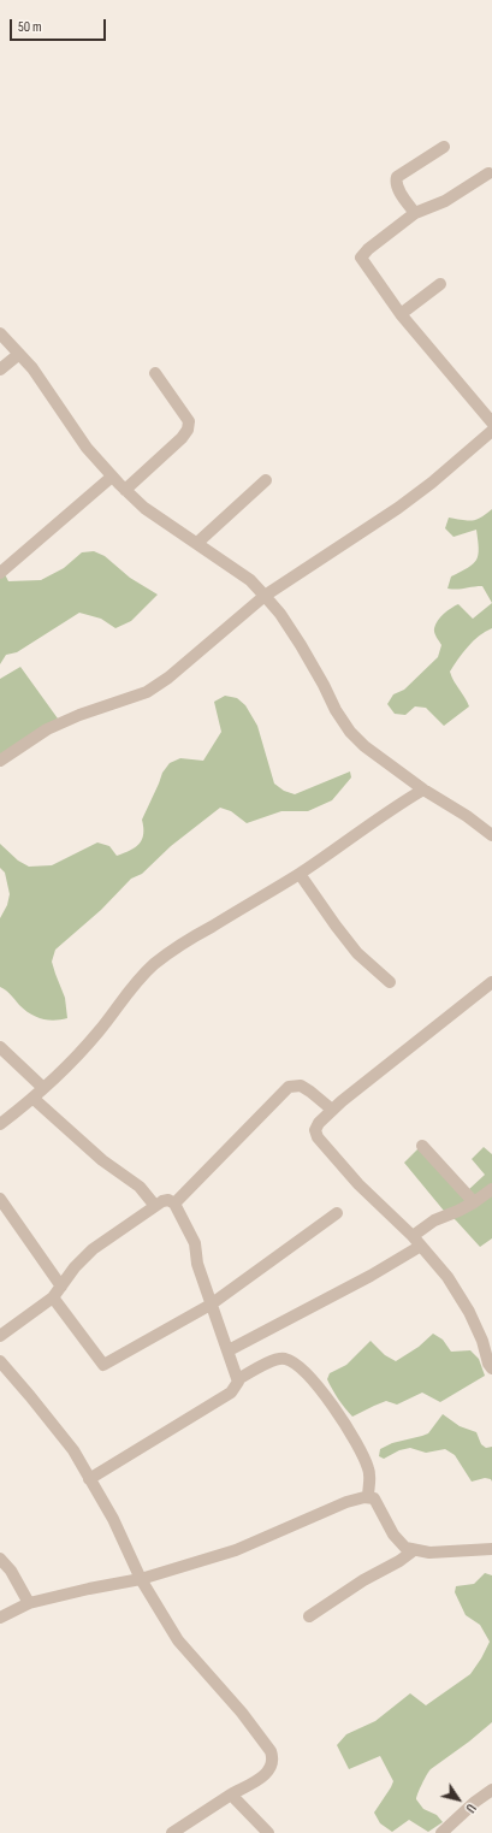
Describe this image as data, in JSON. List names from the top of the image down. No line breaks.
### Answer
{"scale_bar":"50 m","north":"bottom right"}
